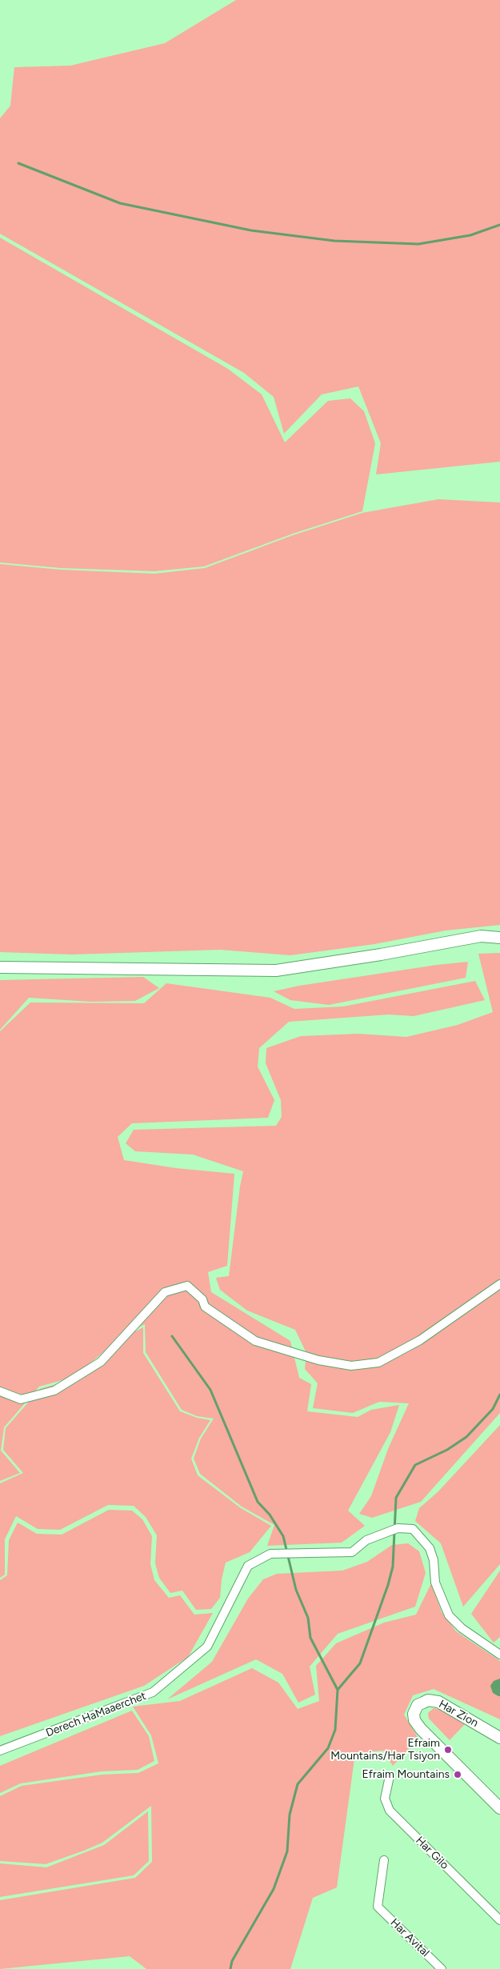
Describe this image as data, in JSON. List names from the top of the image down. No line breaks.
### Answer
{"streets":{"main road":["Har Zion"],"street":["Derech HaMaaerchet","Har Gilo","Har Avital"]},"places":["Efraim Mountains/Har Tsiyon","Efraim Mountains"]}
